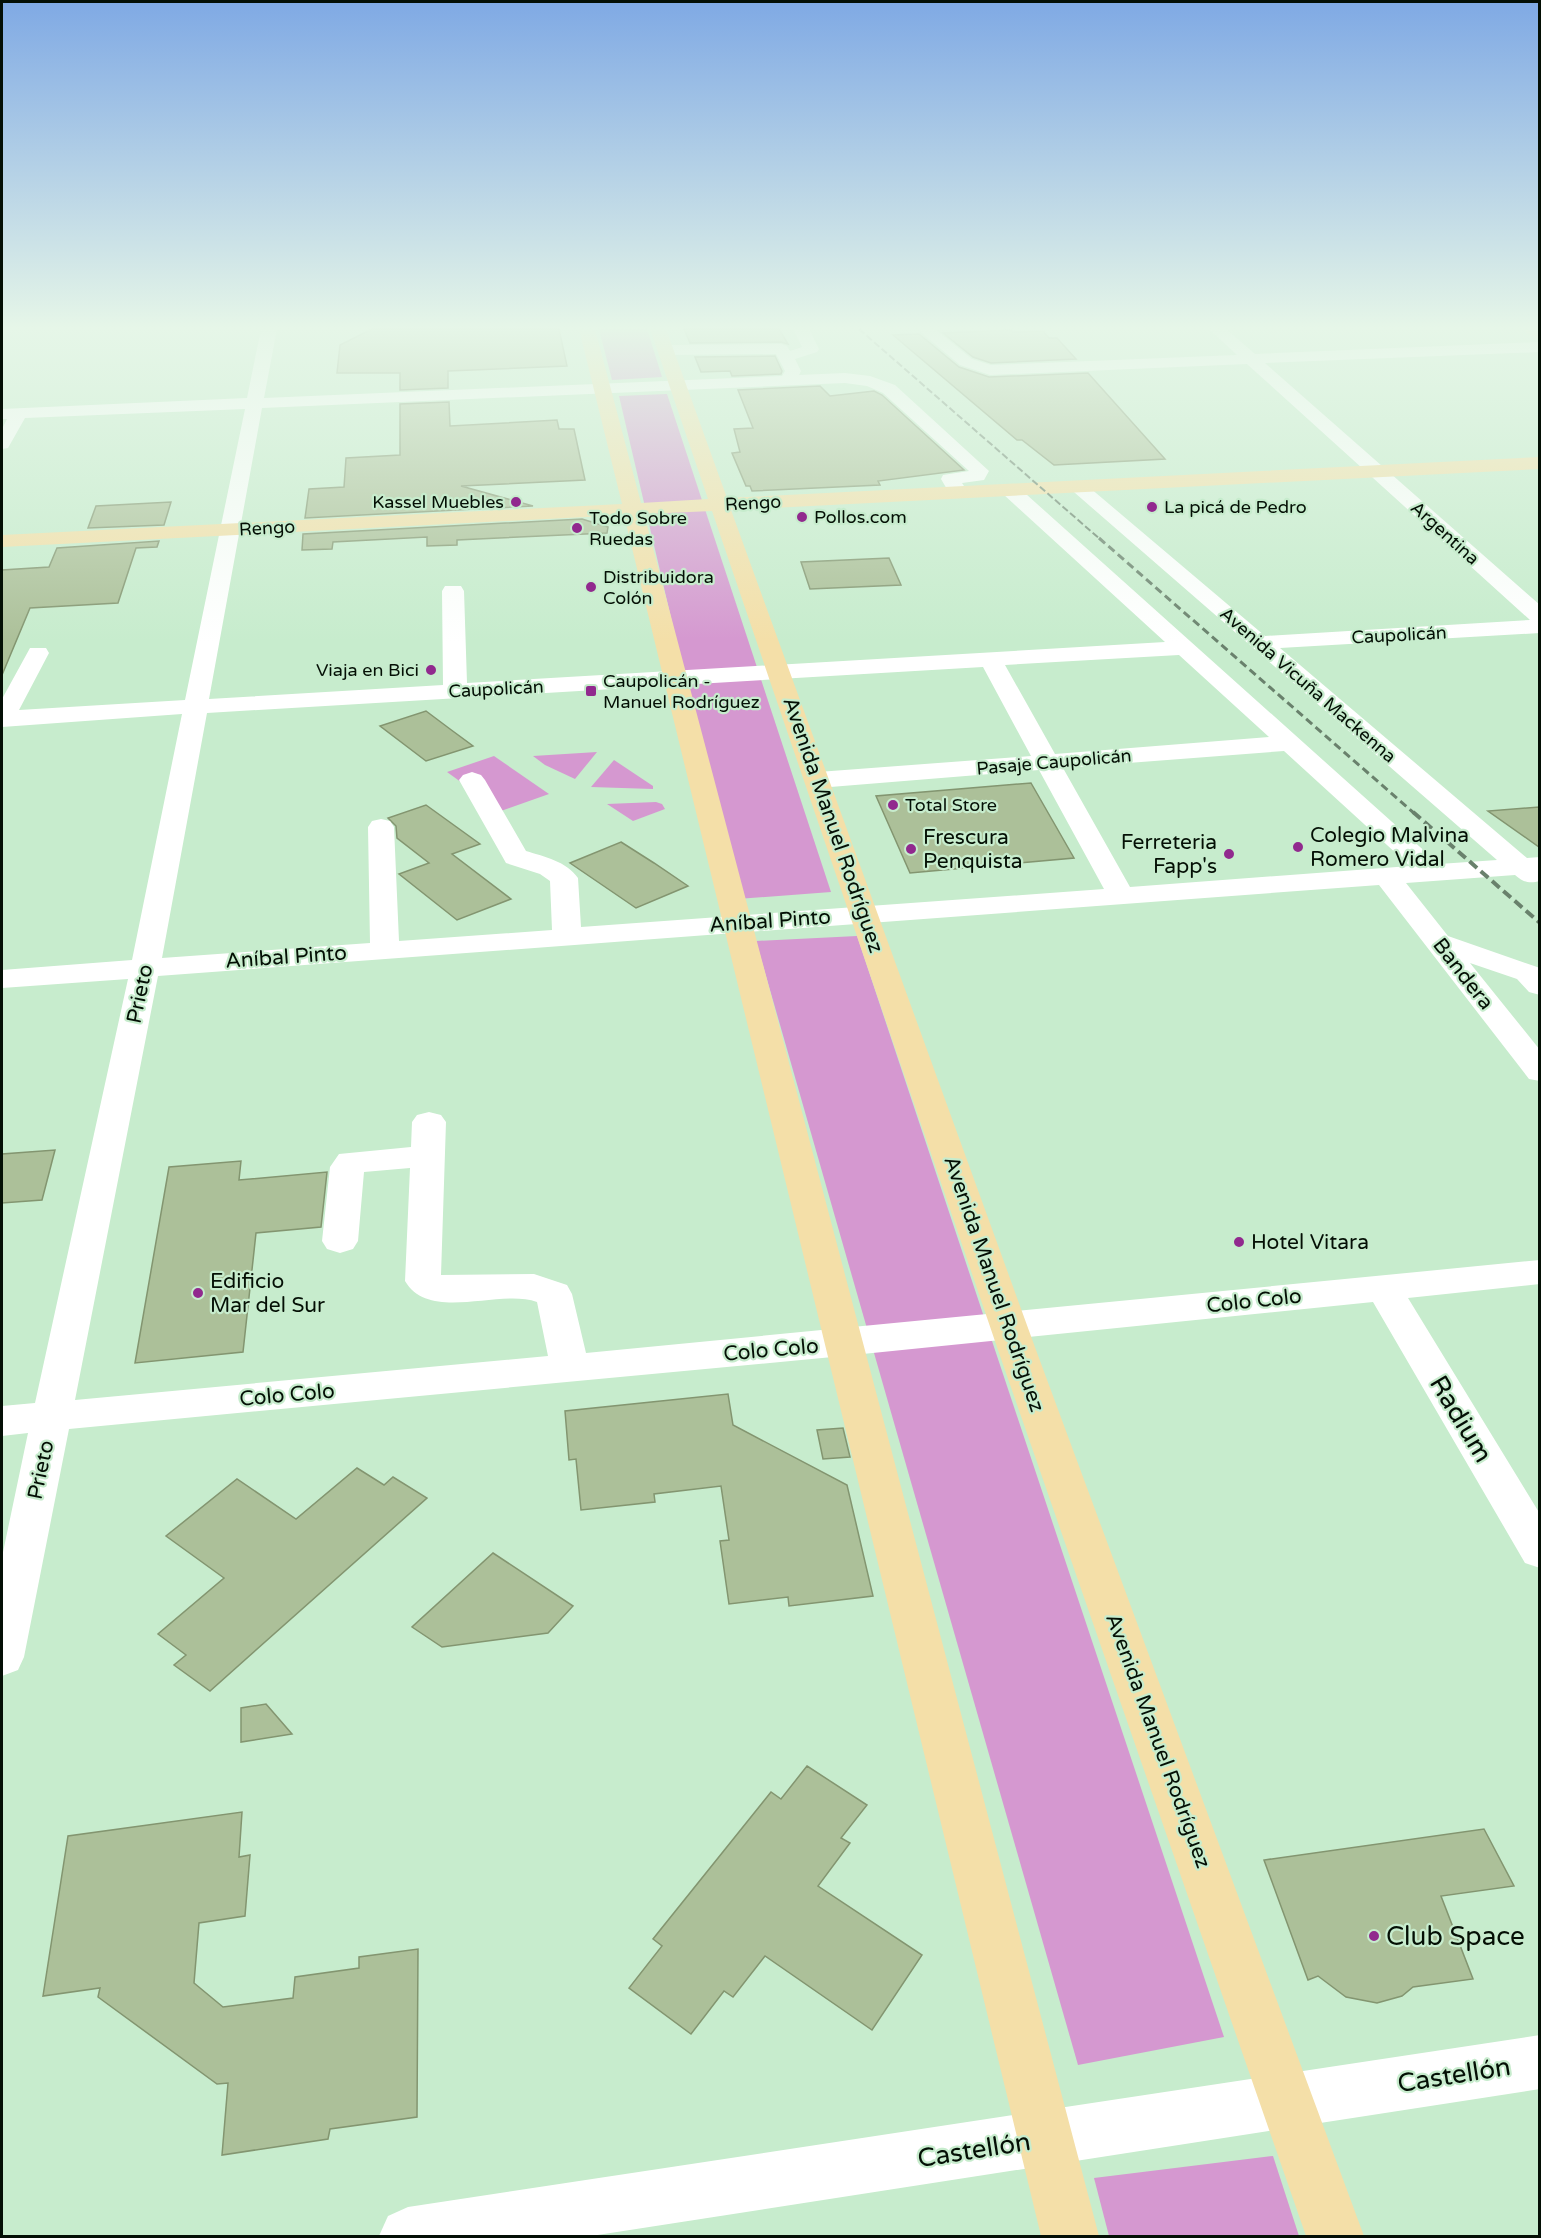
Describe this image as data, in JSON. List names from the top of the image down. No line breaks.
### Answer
{"streets":{"main road":["Rengo","Avenida Manuel Rodríguez"],"street":["Argentina","Caupolicán","Avenida Vicuña Mackenna","Pasaje Caupolicán","Aníbal Pinto","Bandera","Prieto","Colo Colo","Radium","Castellón"]},"crossings":[["Rengo","Argentina"],["Rengo","Avenida Vicuña Mackenna"],["Rengo","Avenida Manuel Rodríguez"],["Rengo","Prieto"],["Caupolicán","Avenida Vicuña Mackenna"],["Caupolicán","Avenida Manuel Rodríguez"],["Caupolicán","Prieto"],["Avenida Vicuña Mackenna","Aníbal Pinto"],["Pasaje Caupolicán","Avenida Manuel Rodríguez"],["Avenida Manuel Rodríguez","Aníbal Pinto"],["Avenida Manuel Rodríguez","Colo Colo"],["Avenida Manuel Rodríguez","Castellón"],["Aníbal Pinto","Bandera"],["Aníbal Pinto","Prieto"],["Prieto","Colo Colo"],["Colo Colo","Radium"]],"places":{"other":["Kassel Muebles","La picá de Pedro","Pollos.com","Todo Sobre Ruedas","Distribuidora Colón","Viaja en Bici","Total Store","Colegio Malvina Romero Vidal","Frescura Penquista","Ferreteria Fapp's","Hotel Vitara","Edificio Mar del Sur","Club Space"],"transit":["Caupolicán - Manuel Rodríguez"]}}
